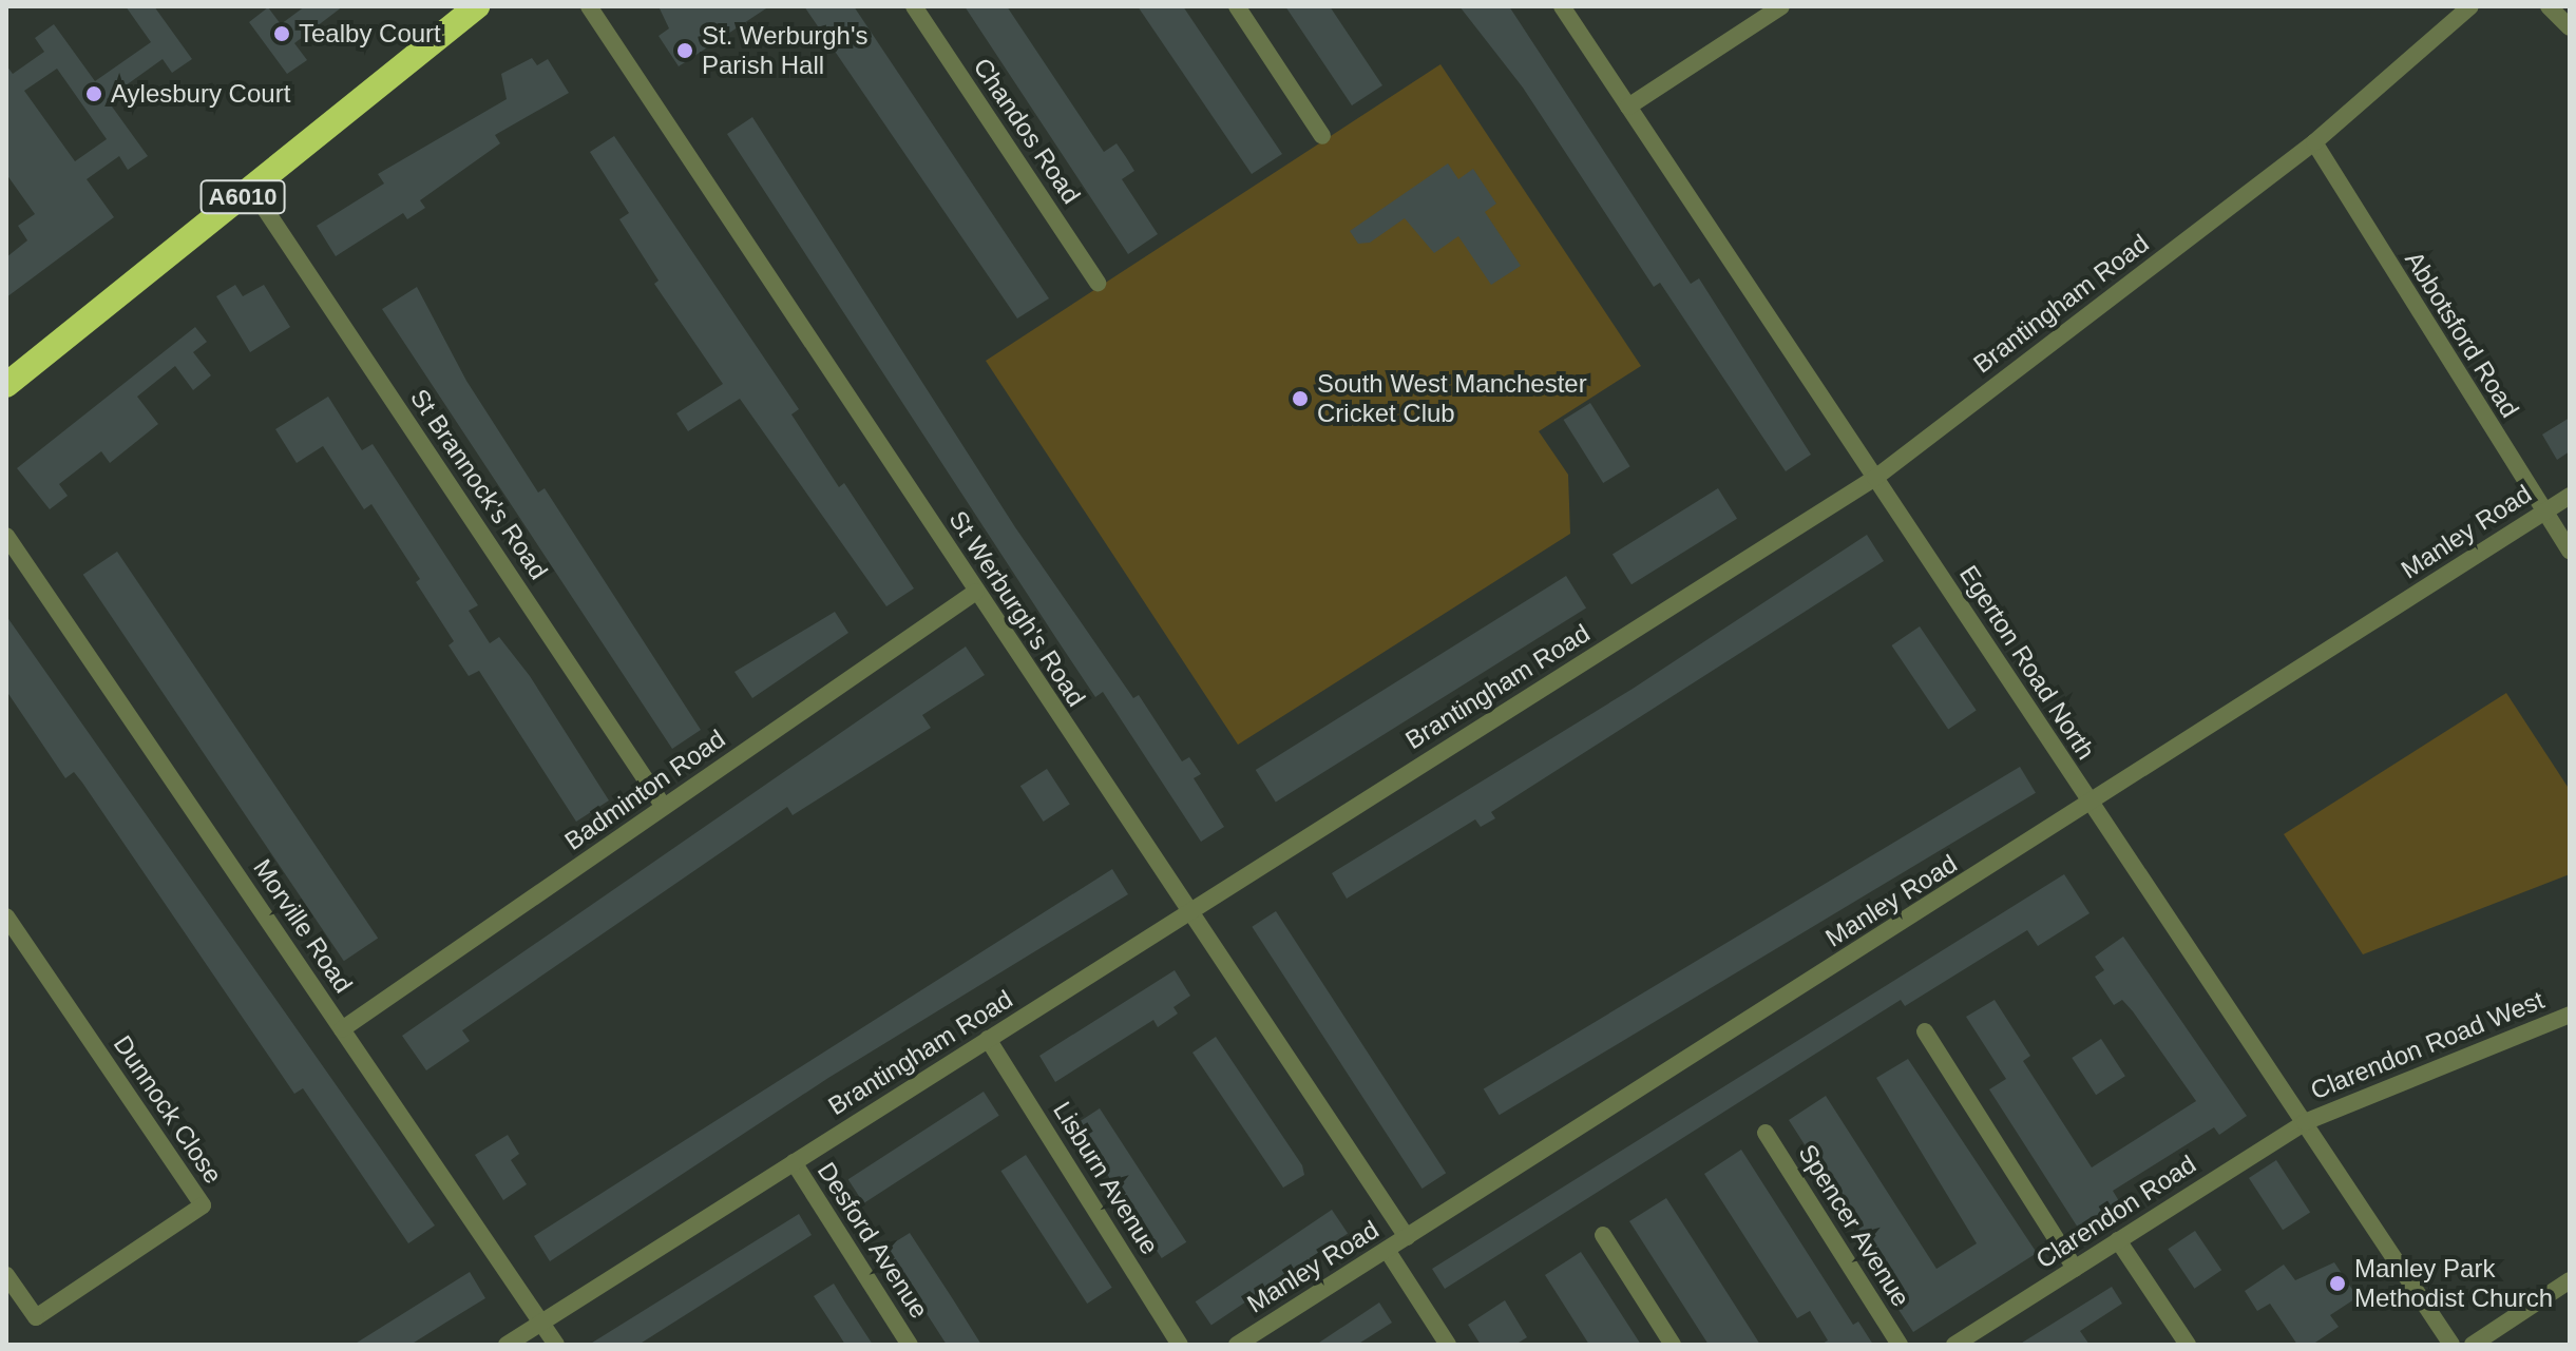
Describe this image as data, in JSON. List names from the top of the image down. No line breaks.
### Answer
{"streets":{"highway":["A6010"],"street":["Chandos Road","Brantingham Road","Abbotsford Road","St Brannock's Road","Manley Road","St Werburgh's Road","Egerton Road North","Badminton Road","Morville Road","Clarendon Road West","Dunnock Close","Lisburn Avenue","Clarendon Road","Spencer Avenue","Desford Avenue"]},"crossings":[["A6010","St Brannock's Road"],["Brantingham Road","Abbotsford Road"],["Brantingham Road","St Werburgh's Road"],["Brantingham Road","Egerton Road North"],["Brantingham Road","Morville Road"],["Brantingham Road","Lisburn Avenue"],["Brantingham Road","Desford Avenue"],["Abbotsford Road","Manley Road"],["St Brannock's Road","Badminton Road"],["Manley Road","St Werburgh's Road"],["Manley Road","Egerton Road North"],["St Werburgh's Road","Badminton Road"],["Egerton Road North","Clarendon Road West"],["Egerton Road North","Clarendon Road"],["Badminton Road","Morville Road"],["Clarendon Road West","Clarendon Road"]],"places":["Tealby Court","St. Werburgh's Parish Hall","Aylesbury Court","South West Manchester Cricket Club","Manley Park Methodist Church"]}
